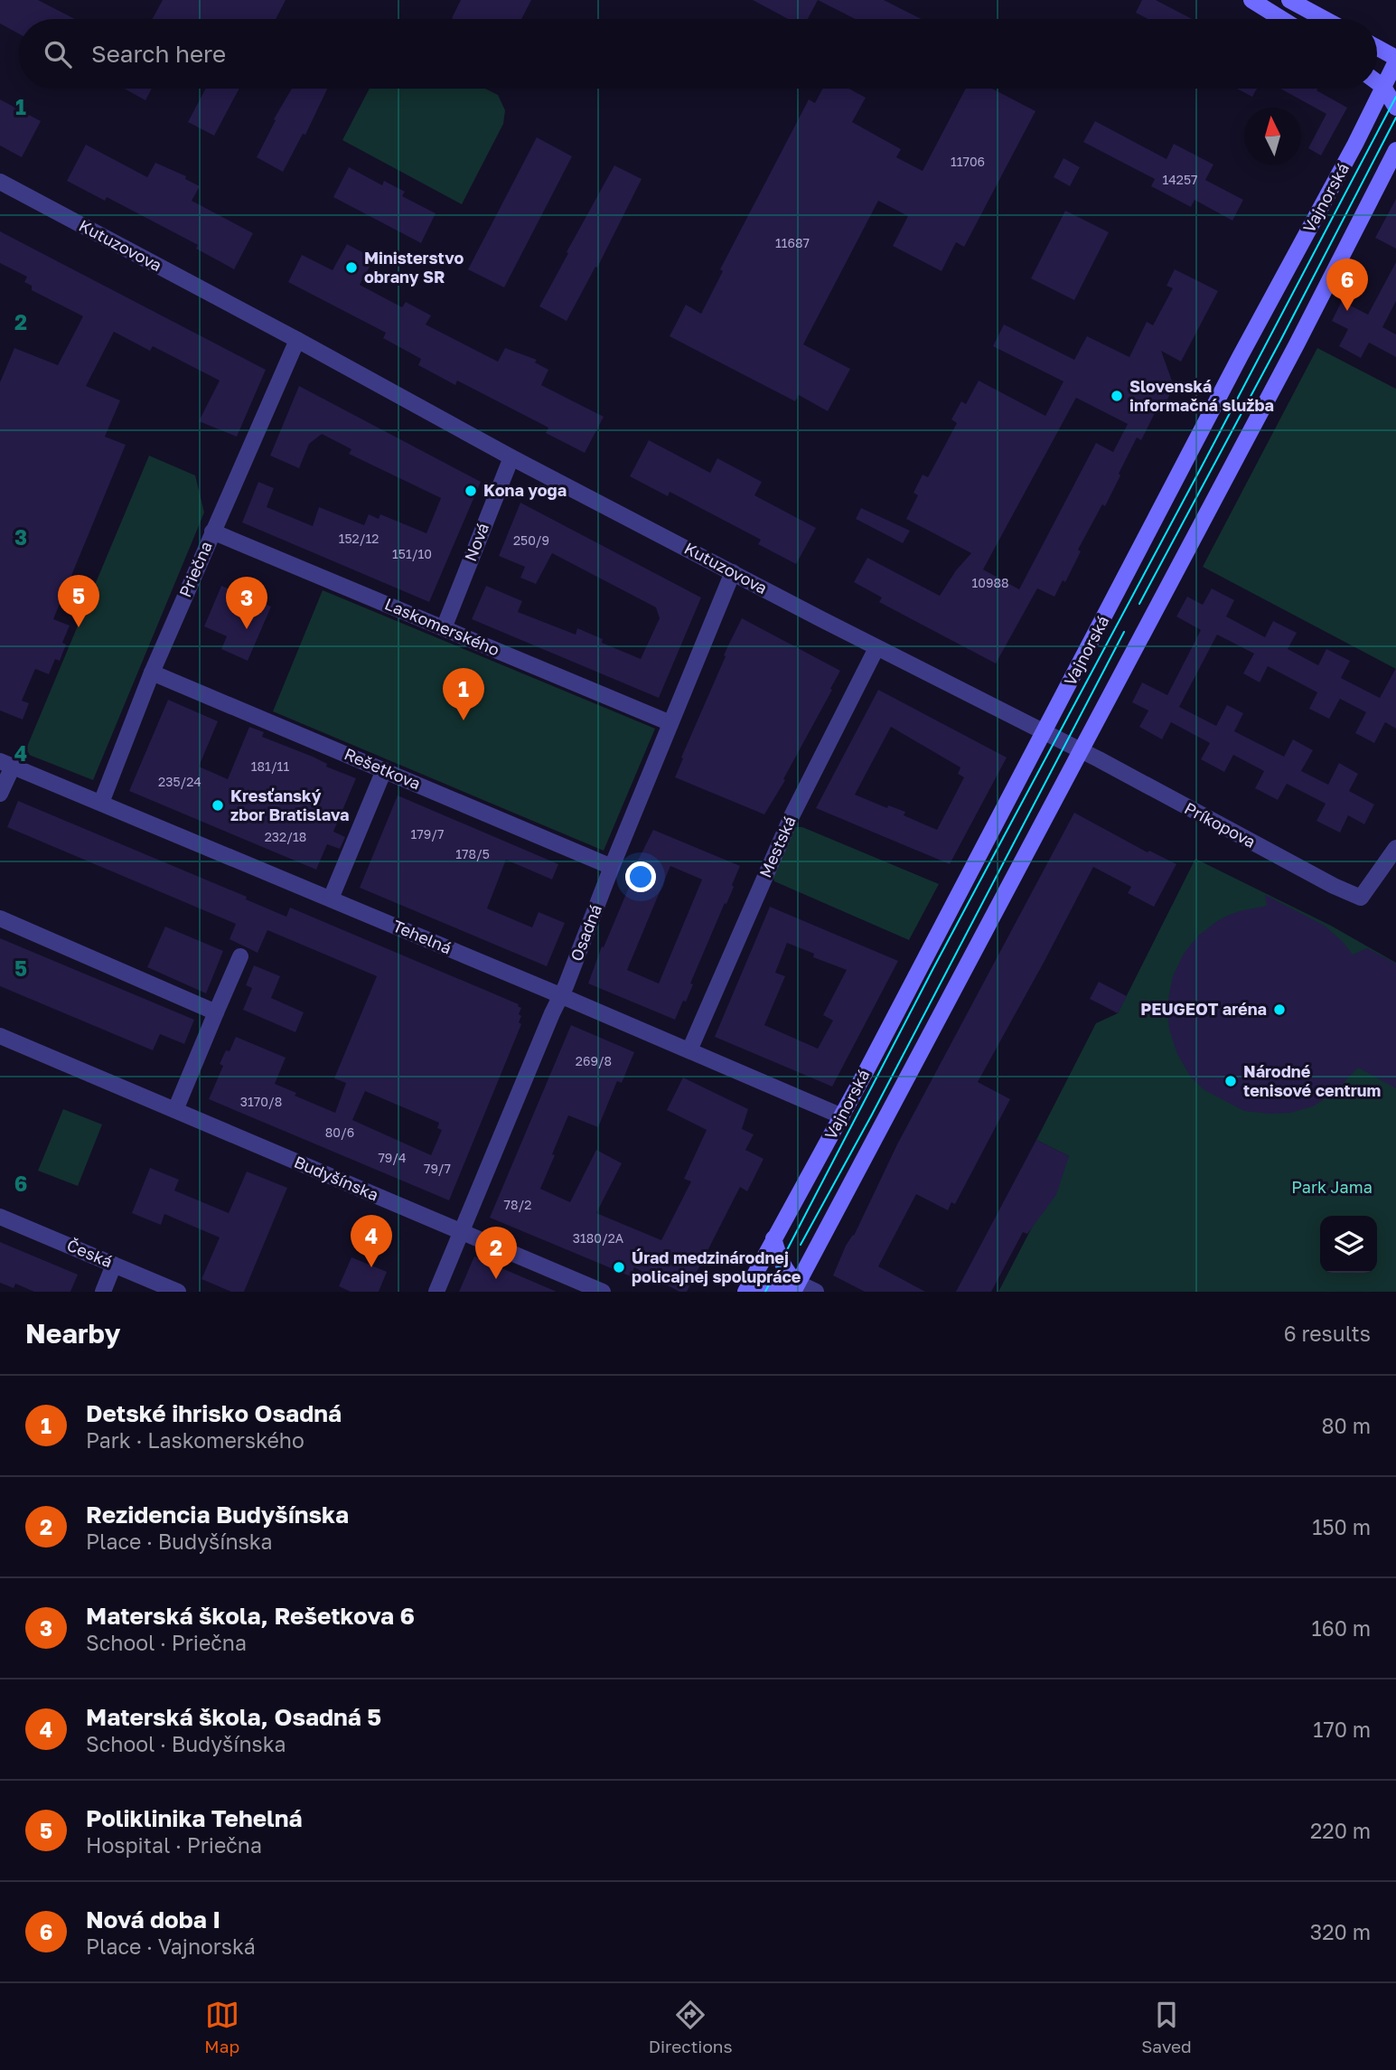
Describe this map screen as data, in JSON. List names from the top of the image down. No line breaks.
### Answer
{"streets":{"main road":["Vajnorská"],"street":["Kutuzovova","Nová","Priečna","Laskomerského","Rešetkova","Príkopova","Mestská","Osadná","Tehelná","Budyšínska","Česká"]},"crossings":[["Vajnorská","Kutuzovova"],["Vajnorská","Tehelná"],["Kutuzovova","Nová"],["Kutuzovova","Priečna"],["Kutuzovova","Príkopova"],["Kutuzovova","Mestská"],["Kutuzovova","Osadná"],["Nová","Laskomerského"],["Priečna","Laskomerského"],["Priečna","Rešetkova"],["Priečna","Tehelná"],["Laskomerského","Osadná"],["Rešetkova","Osadná"],["Mestská","Tehelná"],["Osadná","Tehelná"],["Osadná","Budyšínska"]],"parks":["Park Jama"],"places":["Ministerstvo obrany SR","Slovenská informačná služba","Kona yoga","Kresťanský zbor Bratislava","PEUGEOT aréna","Národné tenisové centrum","Úrad medzinárodnej policajnej spolupráce"],"house_numbers":["11706","14257","11687","152/12","250/9","151/10","10988","181/11","235/24","179/7","232/18","178/5","269/8","3170/8","80/6","79/4","79/7","78/2","3180/2A"],"north":"top","page":{"search":"Search here","pins":["6","5","3","1","4","2"],"heading":["Nearby","6 results"],"list":[{"mark":"1","name":"Detské ihrisko Osadná","note":"Park · Laskomerského","value":"80 m"},{"mark":"2","name":"Rezidencia Budyšínska","note":"Place · Budyšínska","value":"150 m"},{"mark":"3","name":"Materská škola, Rešetkova 6","note":"School · Priečna","value":"160 m"},{"mark":"4","name":"Materská škola, Osadná 5","note":"School · Budyšínska","value":"170 m"},{"mark":"5","name":"Poliklinika Tehelná","note":"Hospital · Priečna","value":"220 m"},{"mark":"6","name":"Nová doba I","note":"Place · Vajnorská","value":"320 m"}],"nav":["Map","Directions","Saved"]},"grid":{"rows":["1","2","3","4","5","6"]}}
